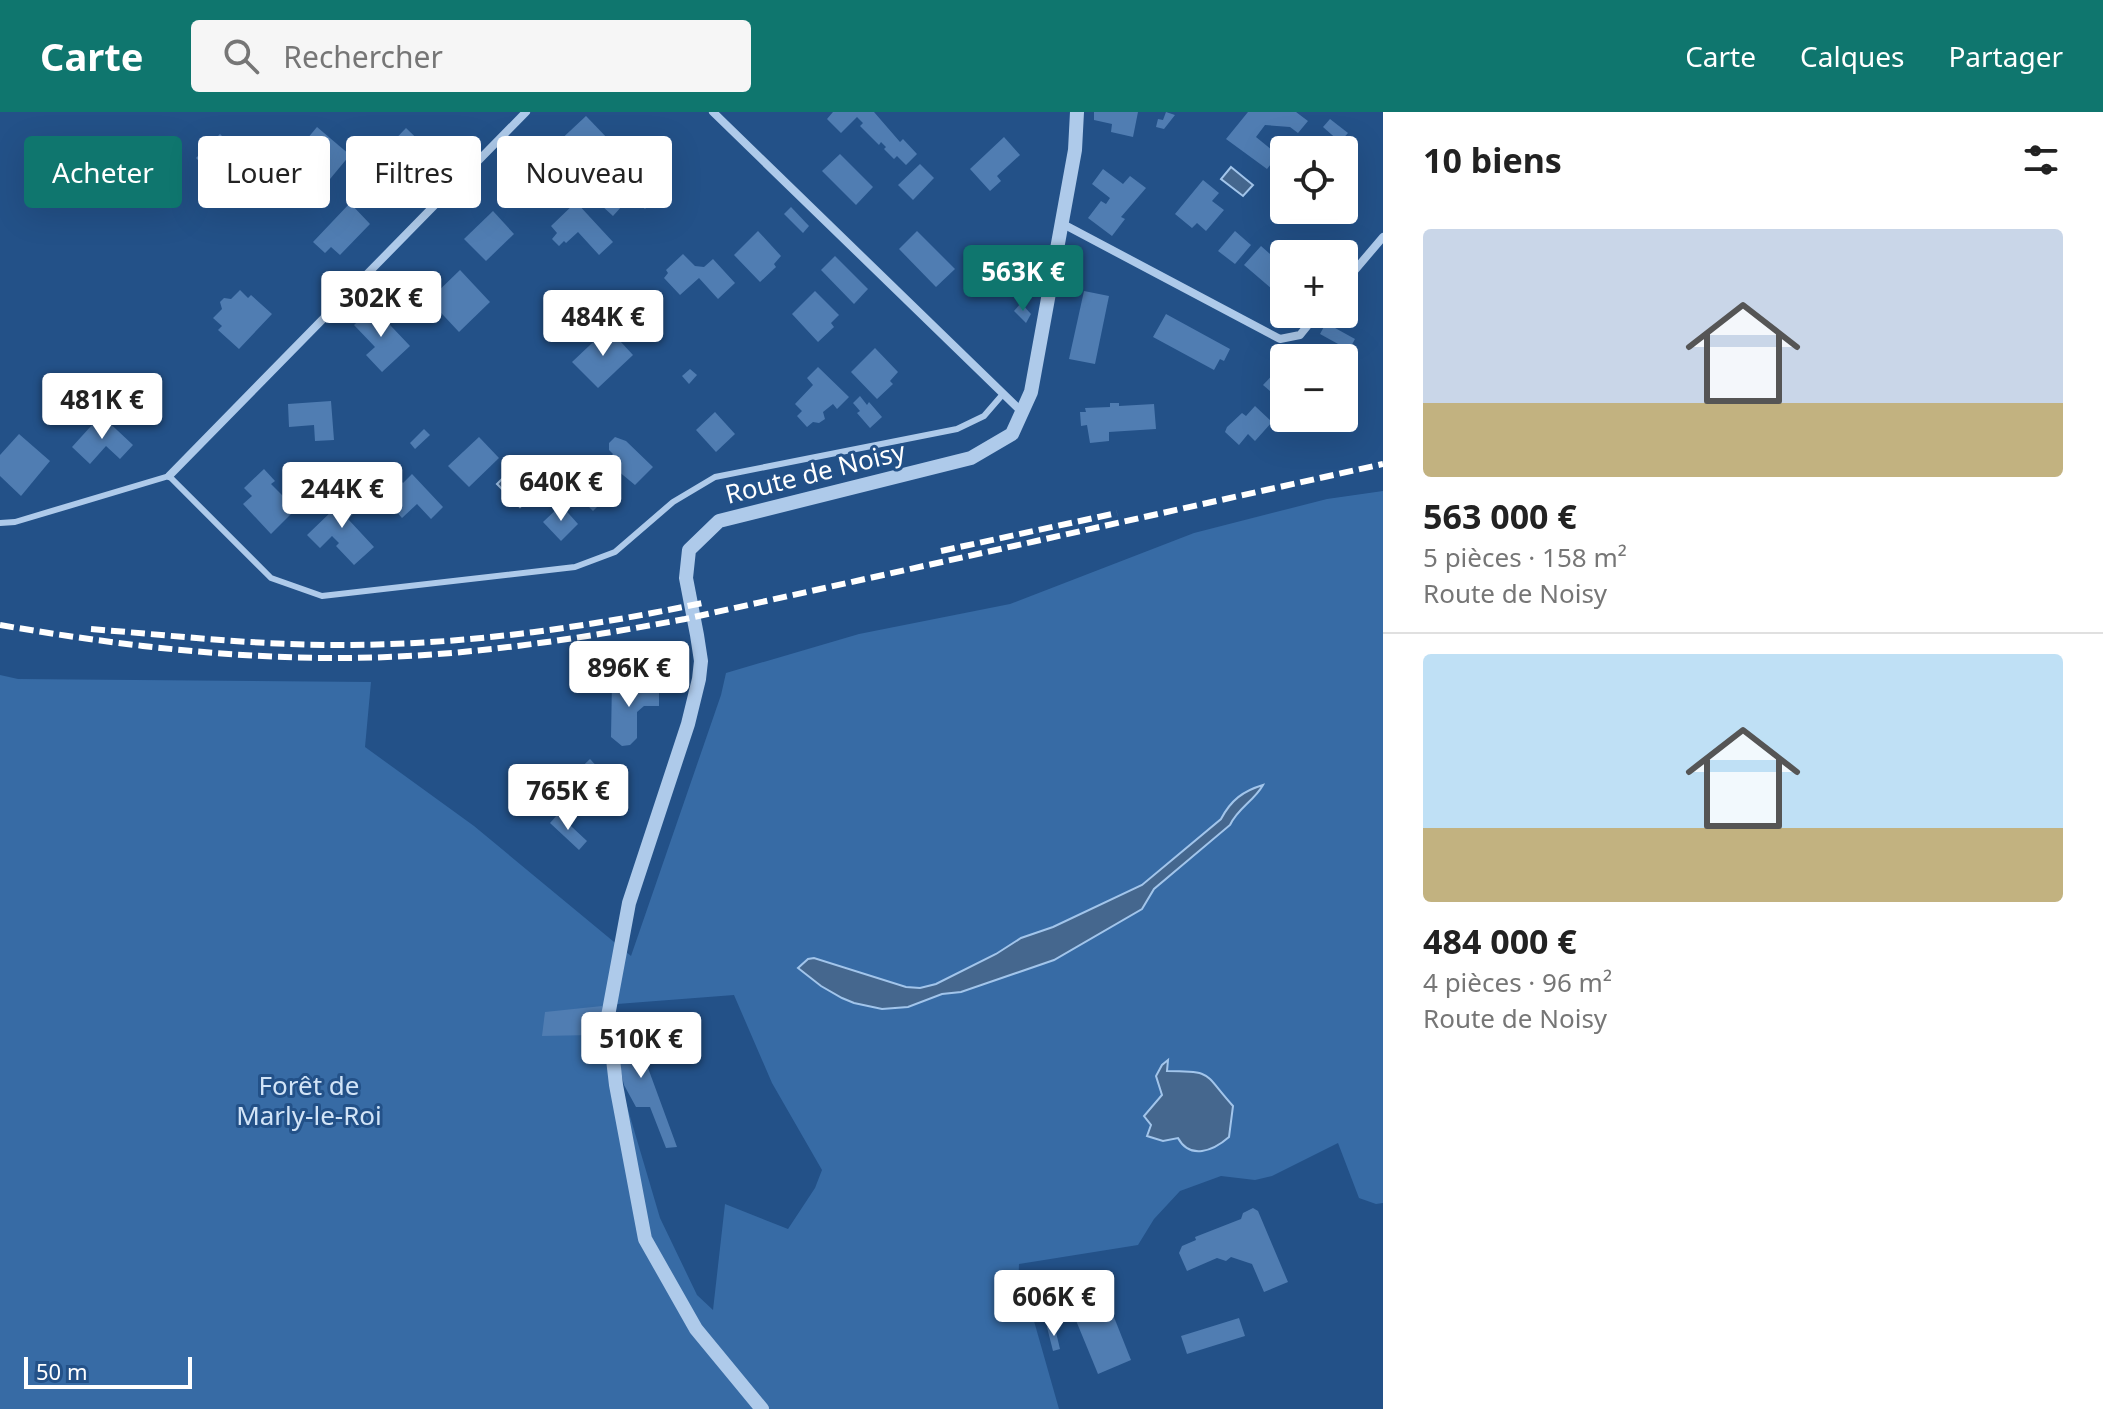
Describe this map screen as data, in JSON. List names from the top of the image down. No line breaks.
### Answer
{"streets":{"street":["Route de Noisy"]},"parks":["Forêt de Marly-le-Roi"],"scale_bar":"50 m","page":{"header":"Carte","search":"Rechercher","nav":["Carte","Calques","Partager"],"heading":"10 biens","map_buttons":["+","−"],"chip":["Acheter","Louer","Filtres","Nouveau"],"list":[{"name":"563 000 €","note":"5 pièces · 158 m² · Route de Noisy"},{"name":"484 000 €","note":"4 pièces · 96 m² · Route de Noisy"}],"price":["563K €","302K €","484K €","481K €","640K €","244K €","896K €","765K €","510K €","606K €"],"scale":"50 m"}}
